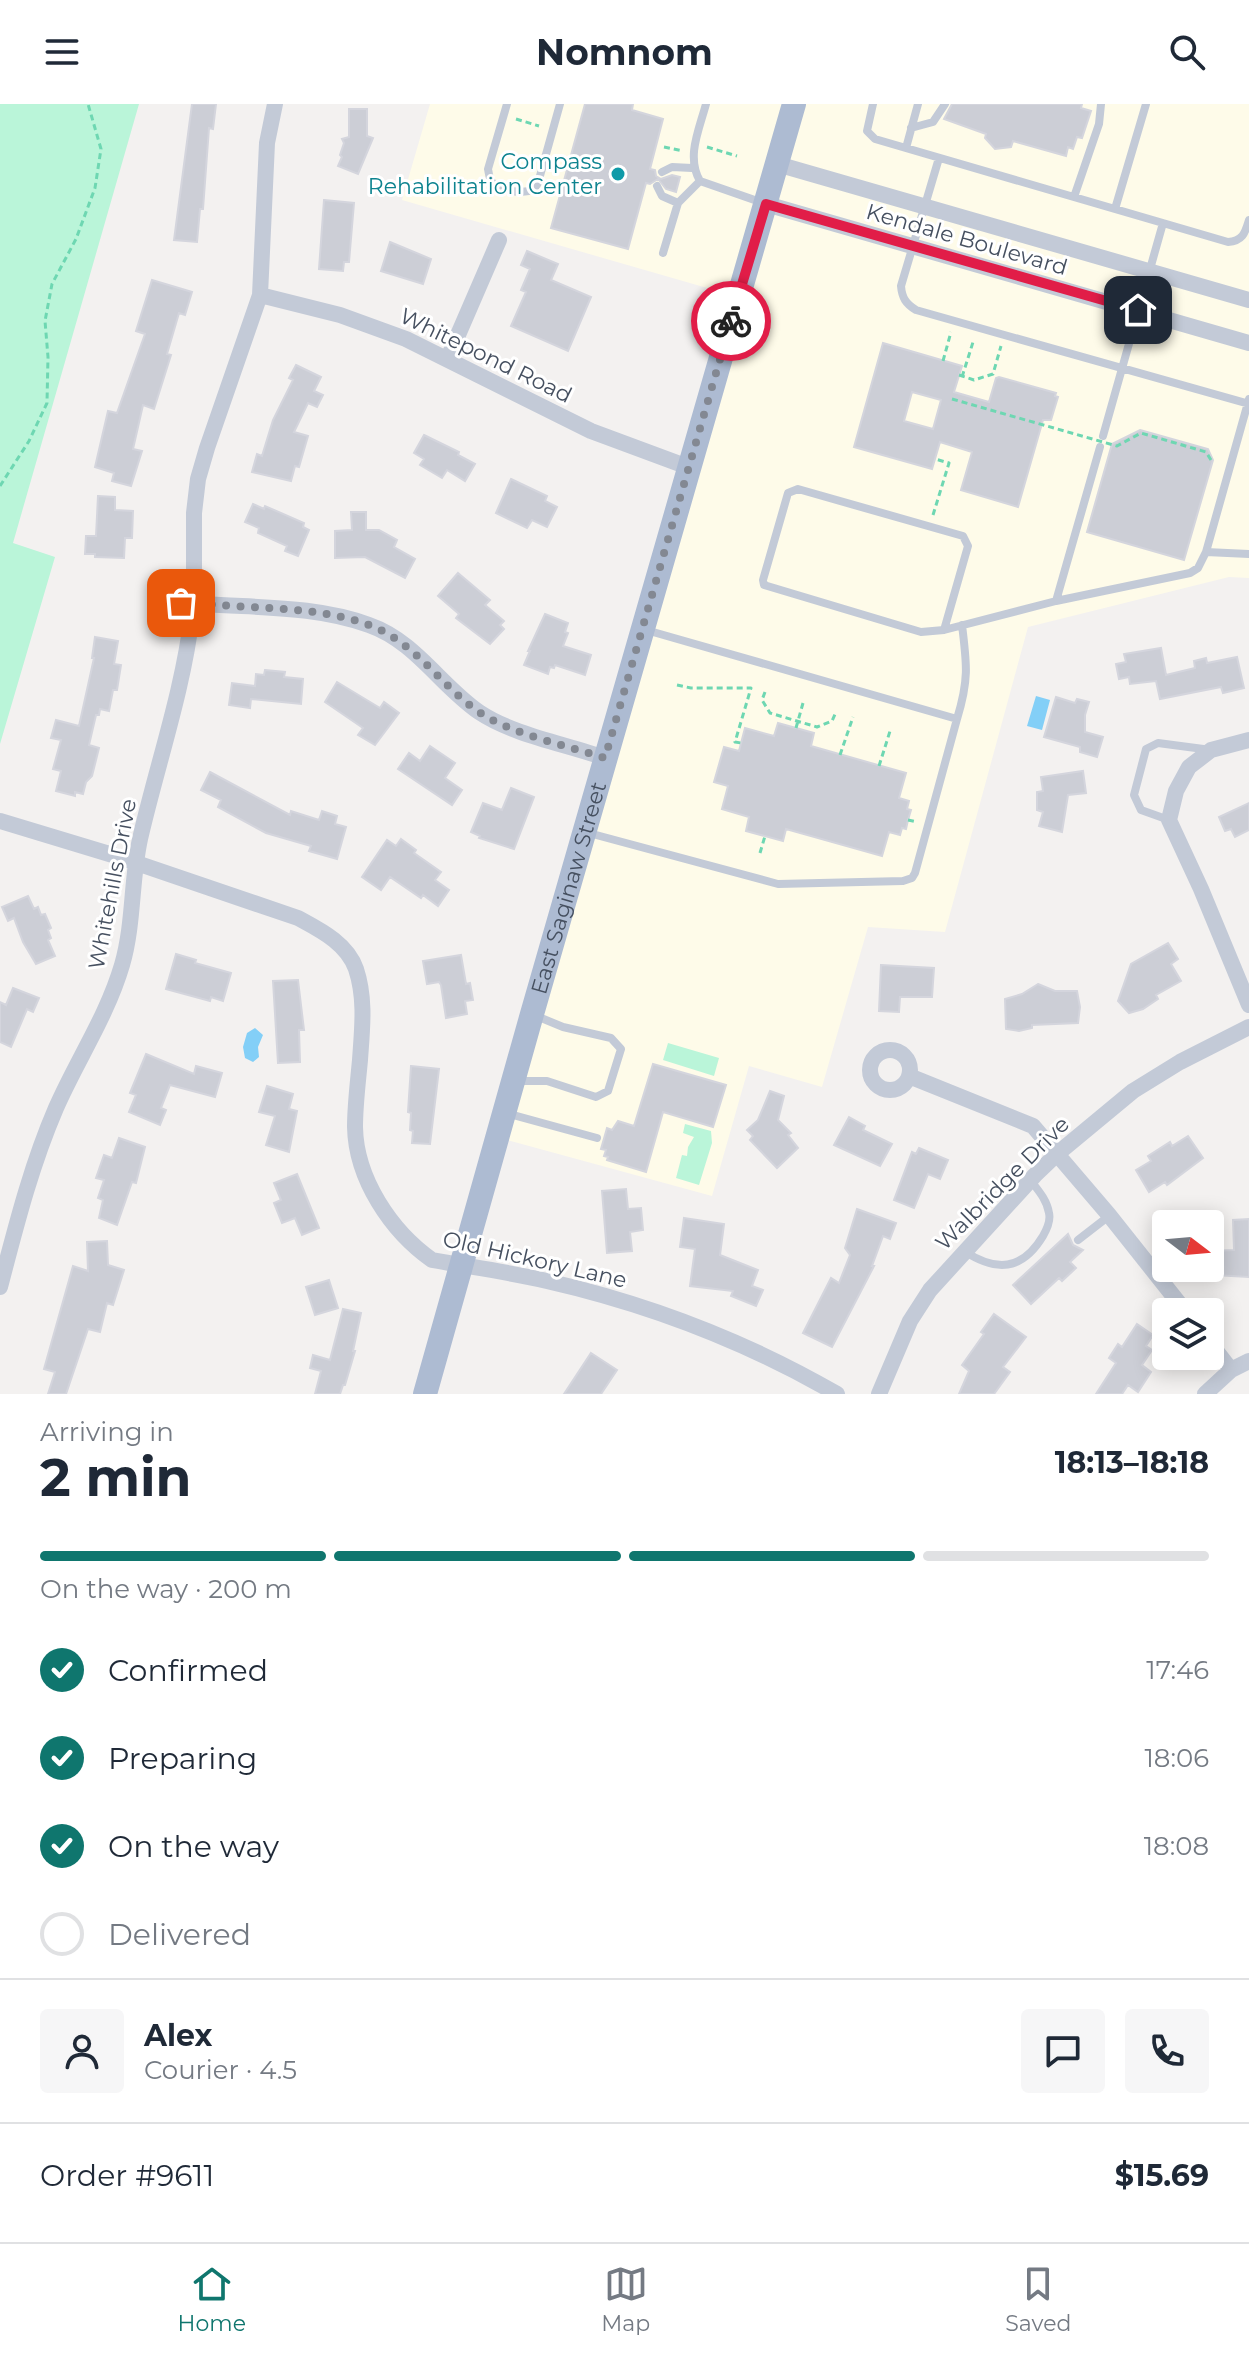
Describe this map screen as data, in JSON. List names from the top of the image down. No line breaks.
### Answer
{"streets":{"main road":["East Saginaw Street"],"street":["Kendale Boulevard","Whitepond Road","Whitehills Drive","Walbridge Drive","Old Hickory Lane"]},"crossings":[["Kendale Boulevard","East Saginaw Street"],["Whitepond Road","Whitehills Drive"],["Whitepond Road","East Saginaw Street"],["Whitehills Drive","Old Hickory Lane"],["East Saginaw Street","Old Hickory Lane"]],"places":["Compass Rehabilitation Center"],"north":"right","page":{"header":"Nomnom","heading":["2 min","Arriving in","18:13–18:18"],"panel":["Alex","Courier · 4.5","Order #9611","$15.69"],"bar":"On the way · 200 m","list":[["Confirmed","17:46"],["Preparing","18:06"],["On the way","18:08"],"Delivered"],"tabs":["Home","Map","Saved"]}}
